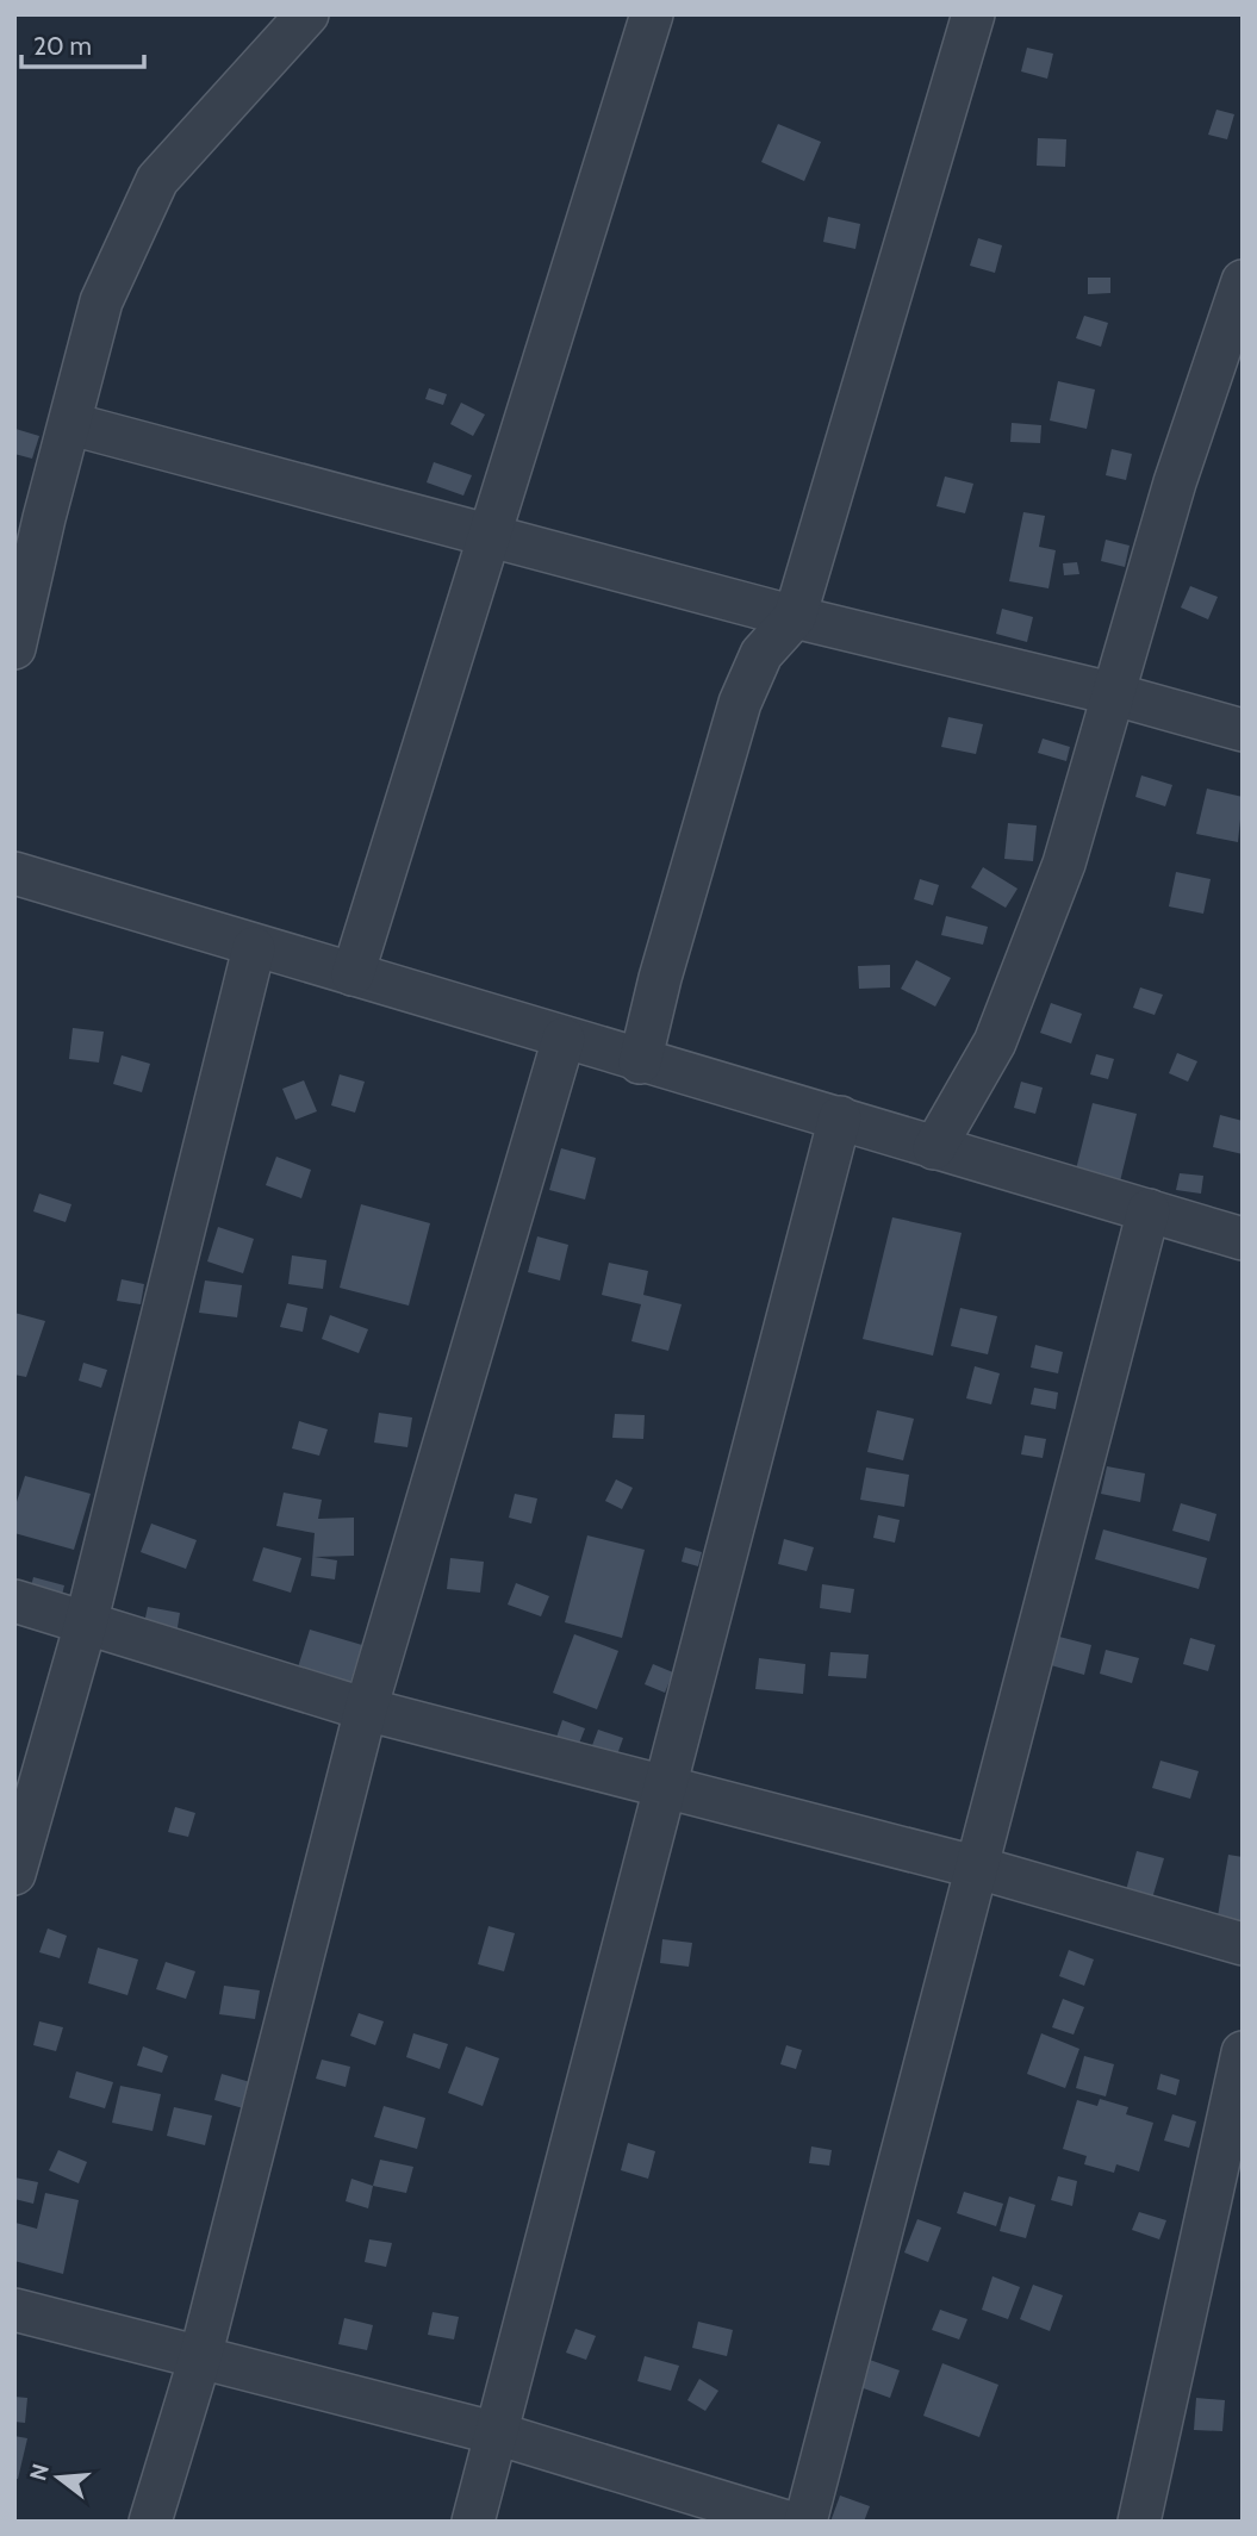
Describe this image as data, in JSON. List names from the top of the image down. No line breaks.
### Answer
{"scale_bar":"20 m","north":"left"}
